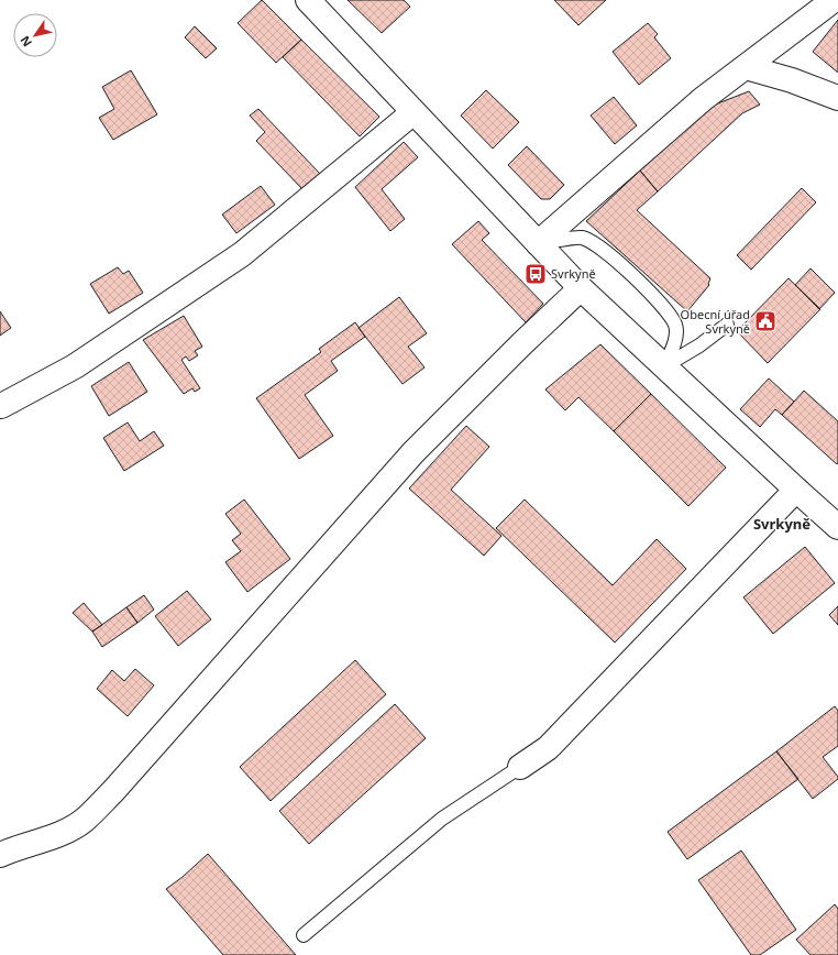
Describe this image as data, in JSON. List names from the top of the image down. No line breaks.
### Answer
{"districts":["Svrkyně"],"places":{"bus stop":["Svrkyně"],"public building":["Obecní úřad Svrkyně"]},"north":"bottom left"}
